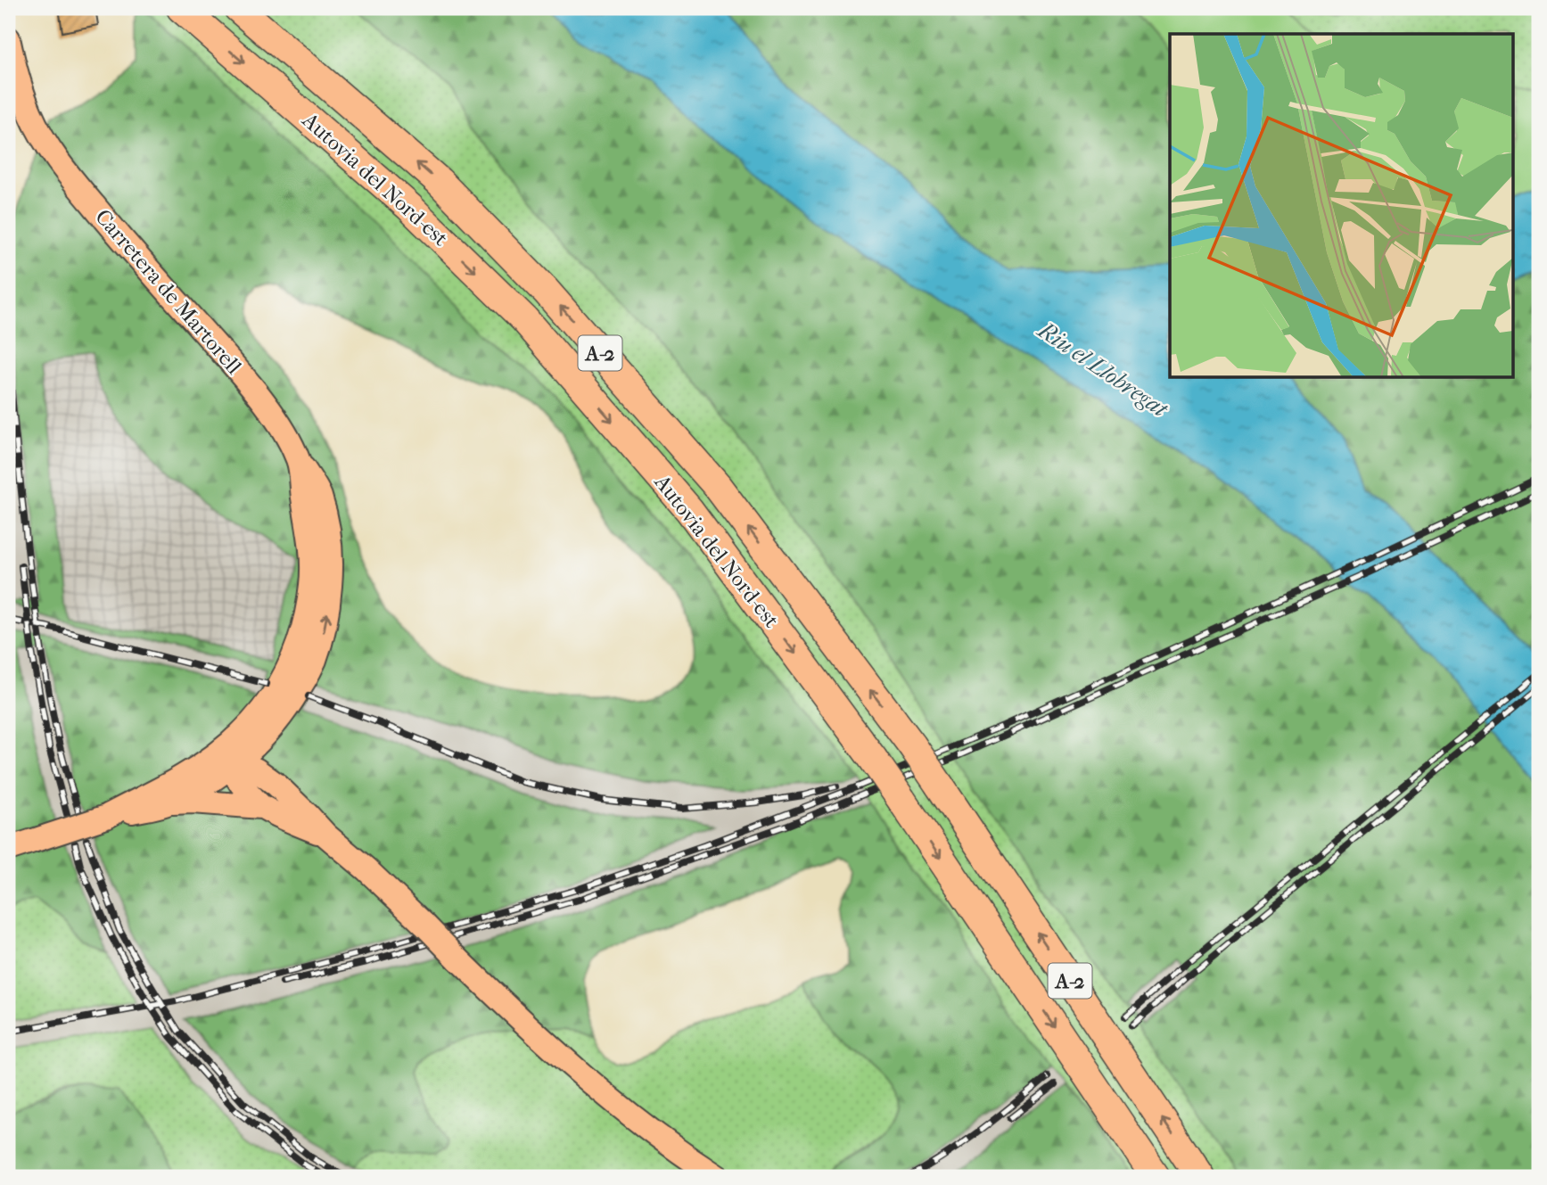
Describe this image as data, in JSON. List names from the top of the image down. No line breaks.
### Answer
{"streets":{"highway":["Autovia del Nord-est","A-2"],"main road":["Carretera de Martorell"]},"water":["Riu el Llobregat"]}
